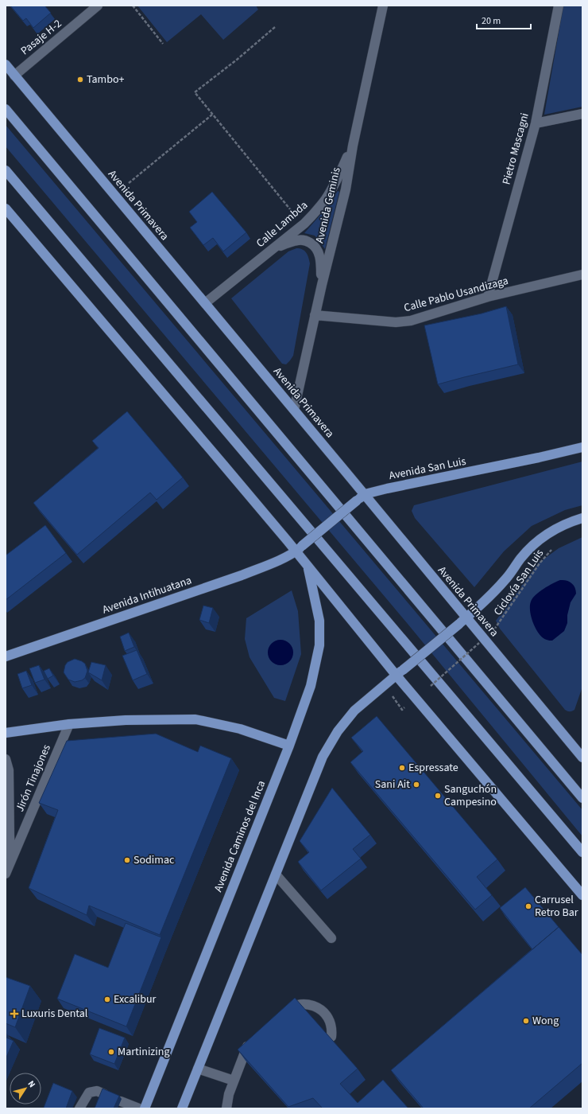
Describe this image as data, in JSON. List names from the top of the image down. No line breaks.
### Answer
{"streets":{"main road":["Avenida Primavera","Avenida San Luis","Avenida Intihuatana","Avenida Caminos del Inca"],"street":["Pasaje H-2","Pietro Mascagni","Avenida Geminis","Calle Lambda","Calle Pablo Usandizaga","Jirón Tinajones"],"path":["Ciclovía San Luis"]},"crossings":[["Pasaje H-2","Avenida Primavera"],["Pietro Mascagni","Calle Pablo Usandizaga"],["Avenida Primavera","Avenida Geminis"],["Avenida Primavera","Calle Lambda"],["Avenida Primavera","Avenida San Luis"],["Avenida Primavera","Ciclovía San Luis"],["Avenida Geminis","Calle Lambda"],["Avenida Geminis","Calle Pablo Usandizaga"],["Avenida San Luis","Avenida Intihuatana"]],"places":{"other":["Tambo+","Espressate","Sani Ait","Sanguchón Campesino","Sodimac","Carrusel Retro Bar","Excalibur","Wong","Martinizing"],"health":["Luxuris Dental"]},"scale_bar":"20 m","north":"top right"}
